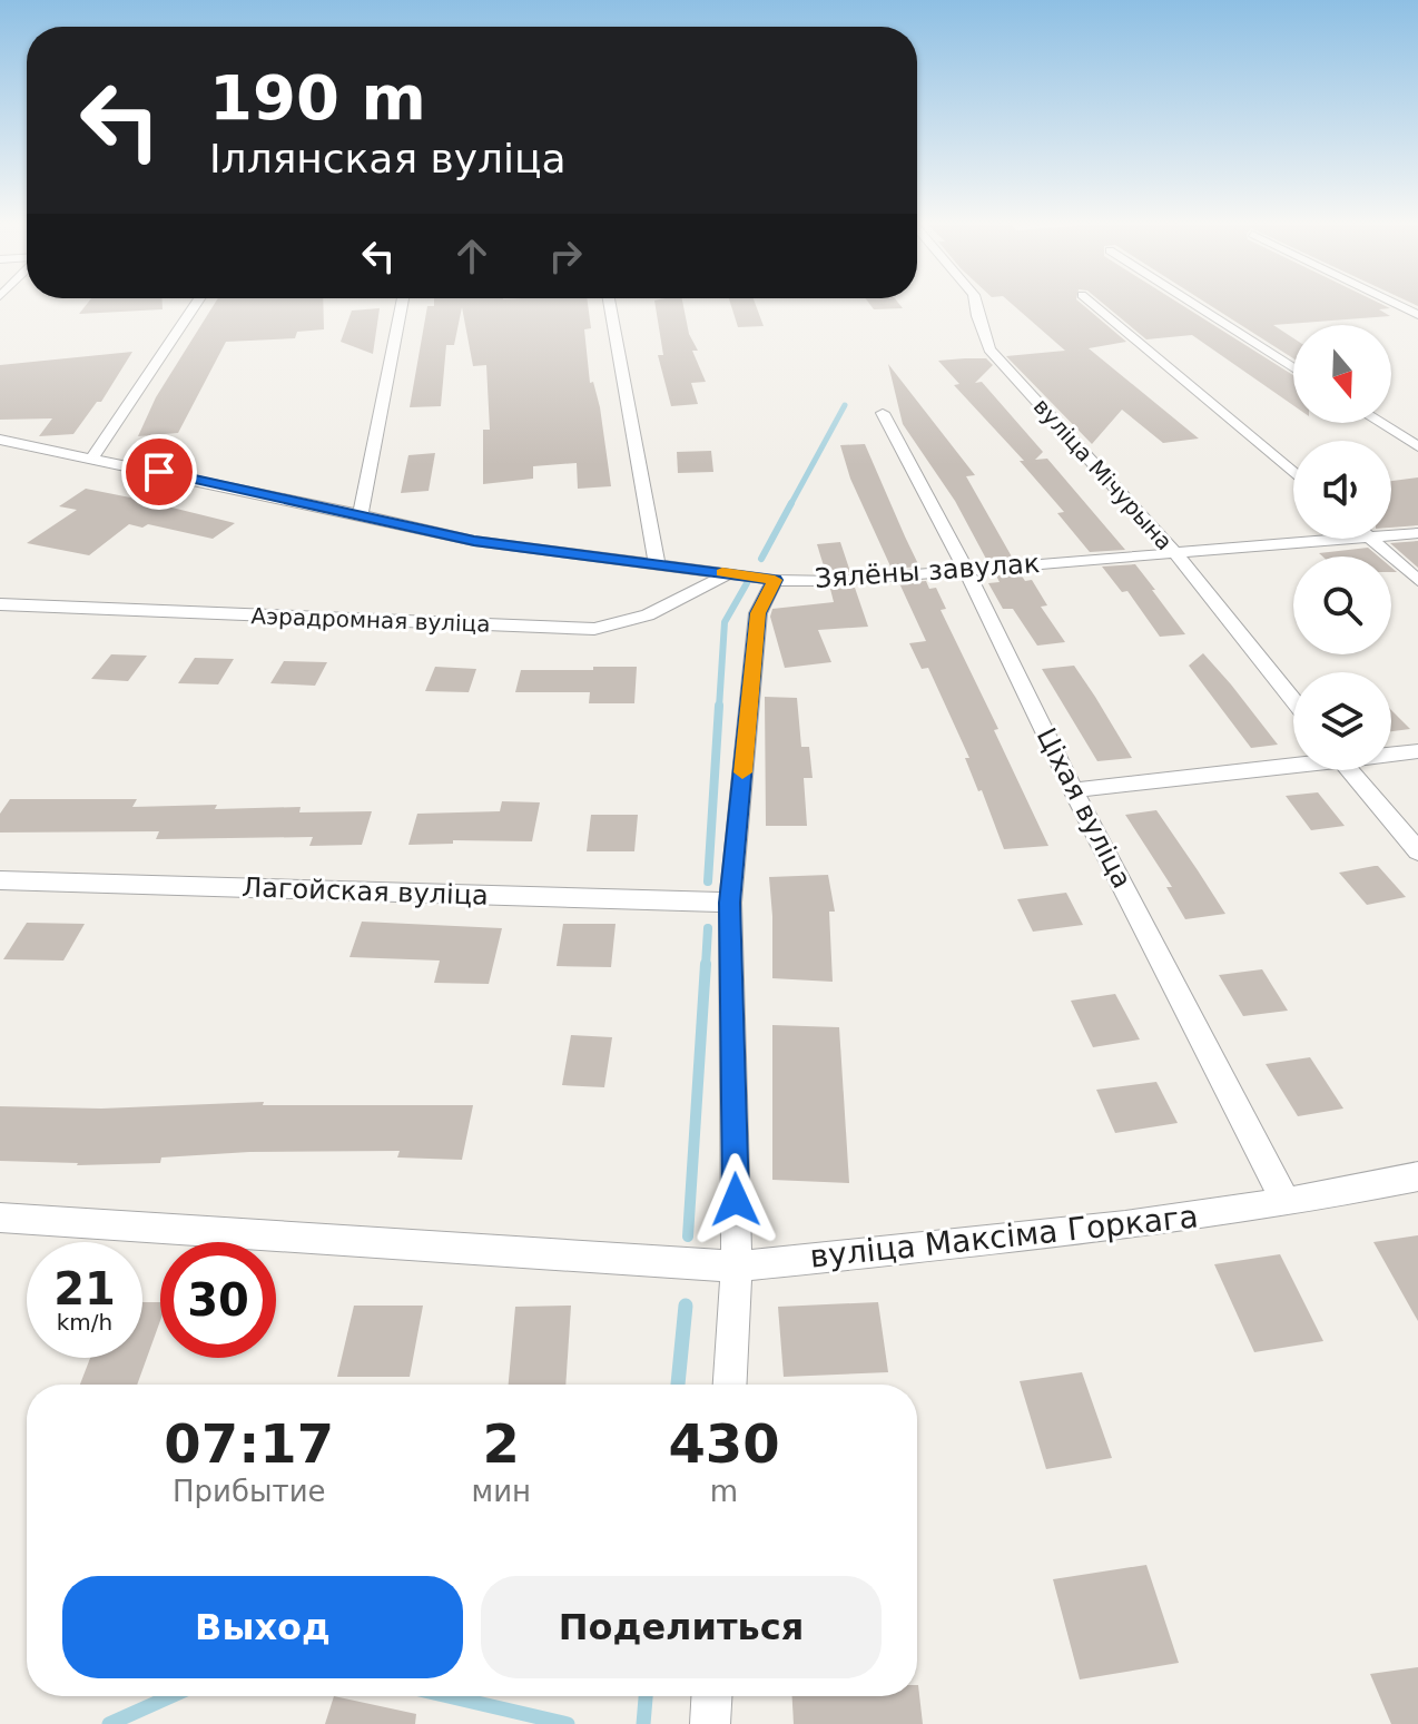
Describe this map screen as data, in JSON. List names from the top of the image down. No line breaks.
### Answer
{"streets":{"street":["вуліца Мічурына","Зялёны завулак","Аэрадромная вуліца","Ціхая вуліца","Лагойская вуліца","вуліца Максіма Горкага"]},"crossings":[["вуліца Мічурына","Зялёны завулак"],["Зялёны завулак","Ціхая вуліца"],["Зялёны завулак","Лагойская вуліца"],["Зялёны завулак","вуліца Максіма Горкага"],["Ціхая вуліца","вуліца Максіма Горкага"]],"north":"bottom","page":{"turn":["190 m","Іллянская вуліца"],"speed":"21 km/h","limit":"30","eta":["07:17","Прибытие","2","мин","430","m"],"buttons":["Выход","Поделиться"]}}
